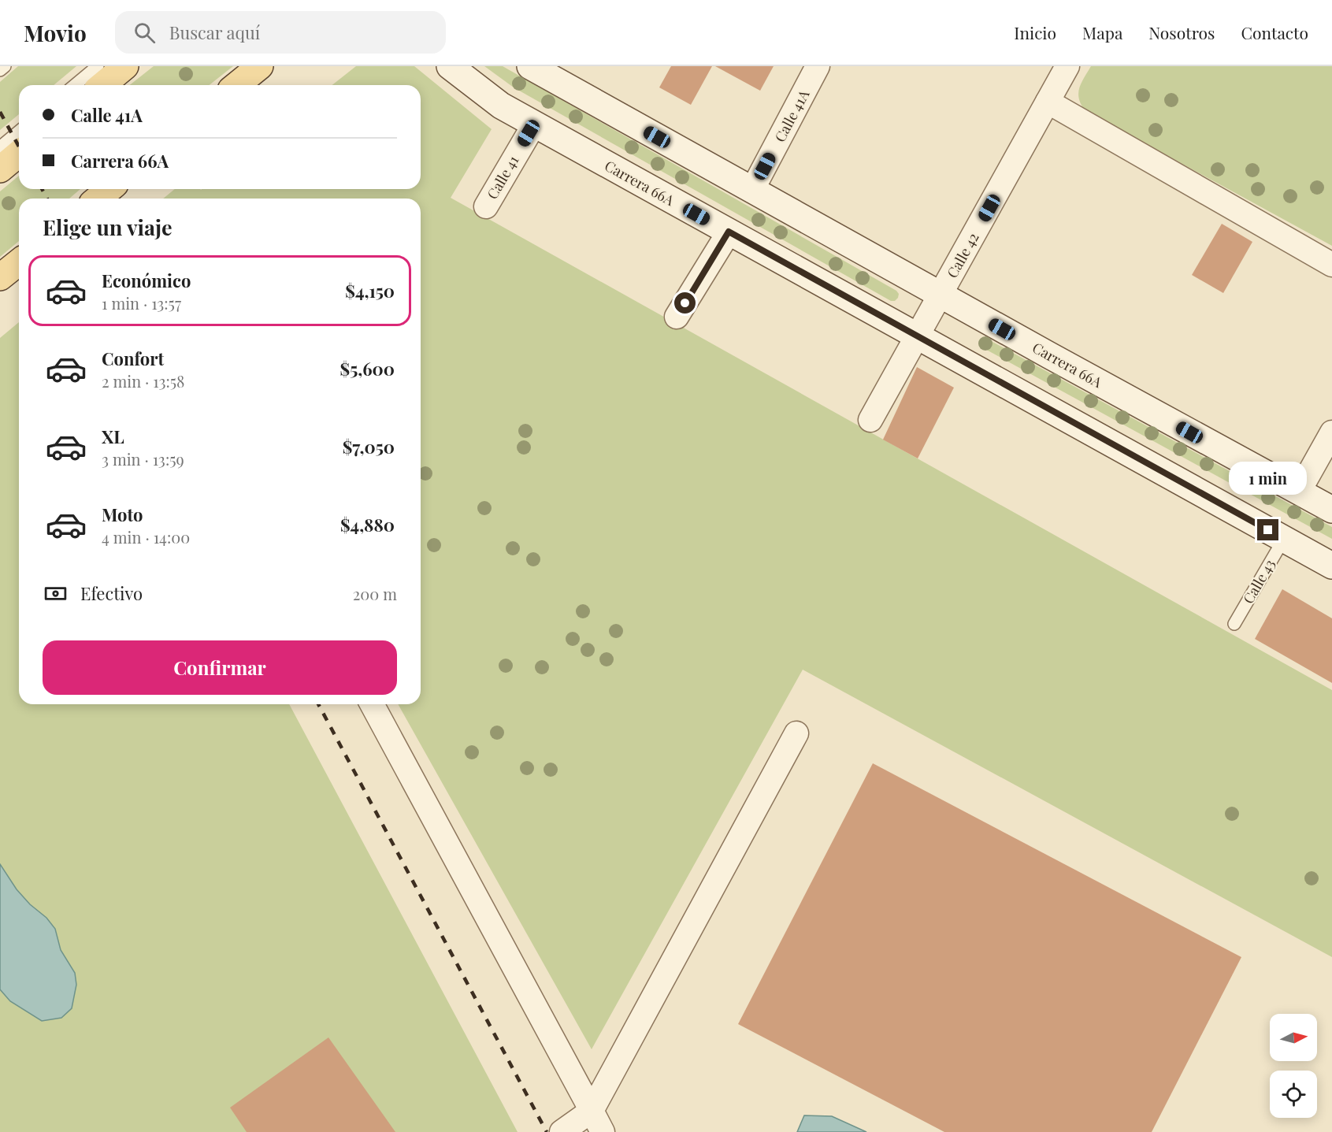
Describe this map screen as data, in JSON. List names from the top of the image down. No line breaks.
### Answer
{"streets":{"street":["Calle 41A","Calle 41","Carrera 66A","Calle 42"],"lane":["Calle 43"]},"crossings":[["Calle 41A","Carrera 66A"],["Calle 41","Carrera 66A"],["Carrera 66A","Calle 42"],["Carrera 66A","Calle 43"]],"north":"right","page":{"header":"Movio","search":"Buscar aquí","nav":["Inicio","Mapa","Nosotros","Contacto"],"banner":["Calle 41A","Carrera 66A"],"heading":"Elige un viaje","list":[{"name":"Económico","note":"1 min · 13:57","value":"$4,150"},{"name":"Confort","note":"2 min · 13:58","value":"$5,600"},{"name":"XL","note":"3 min · 13:59","value":"$7,050"},{"name":"Moto","note":"4 min · 14:00","value":"$4,880"}],"bubble":"1 min","pay":["Efectivo","200 m"],"buttons":"Confirmar"}}
